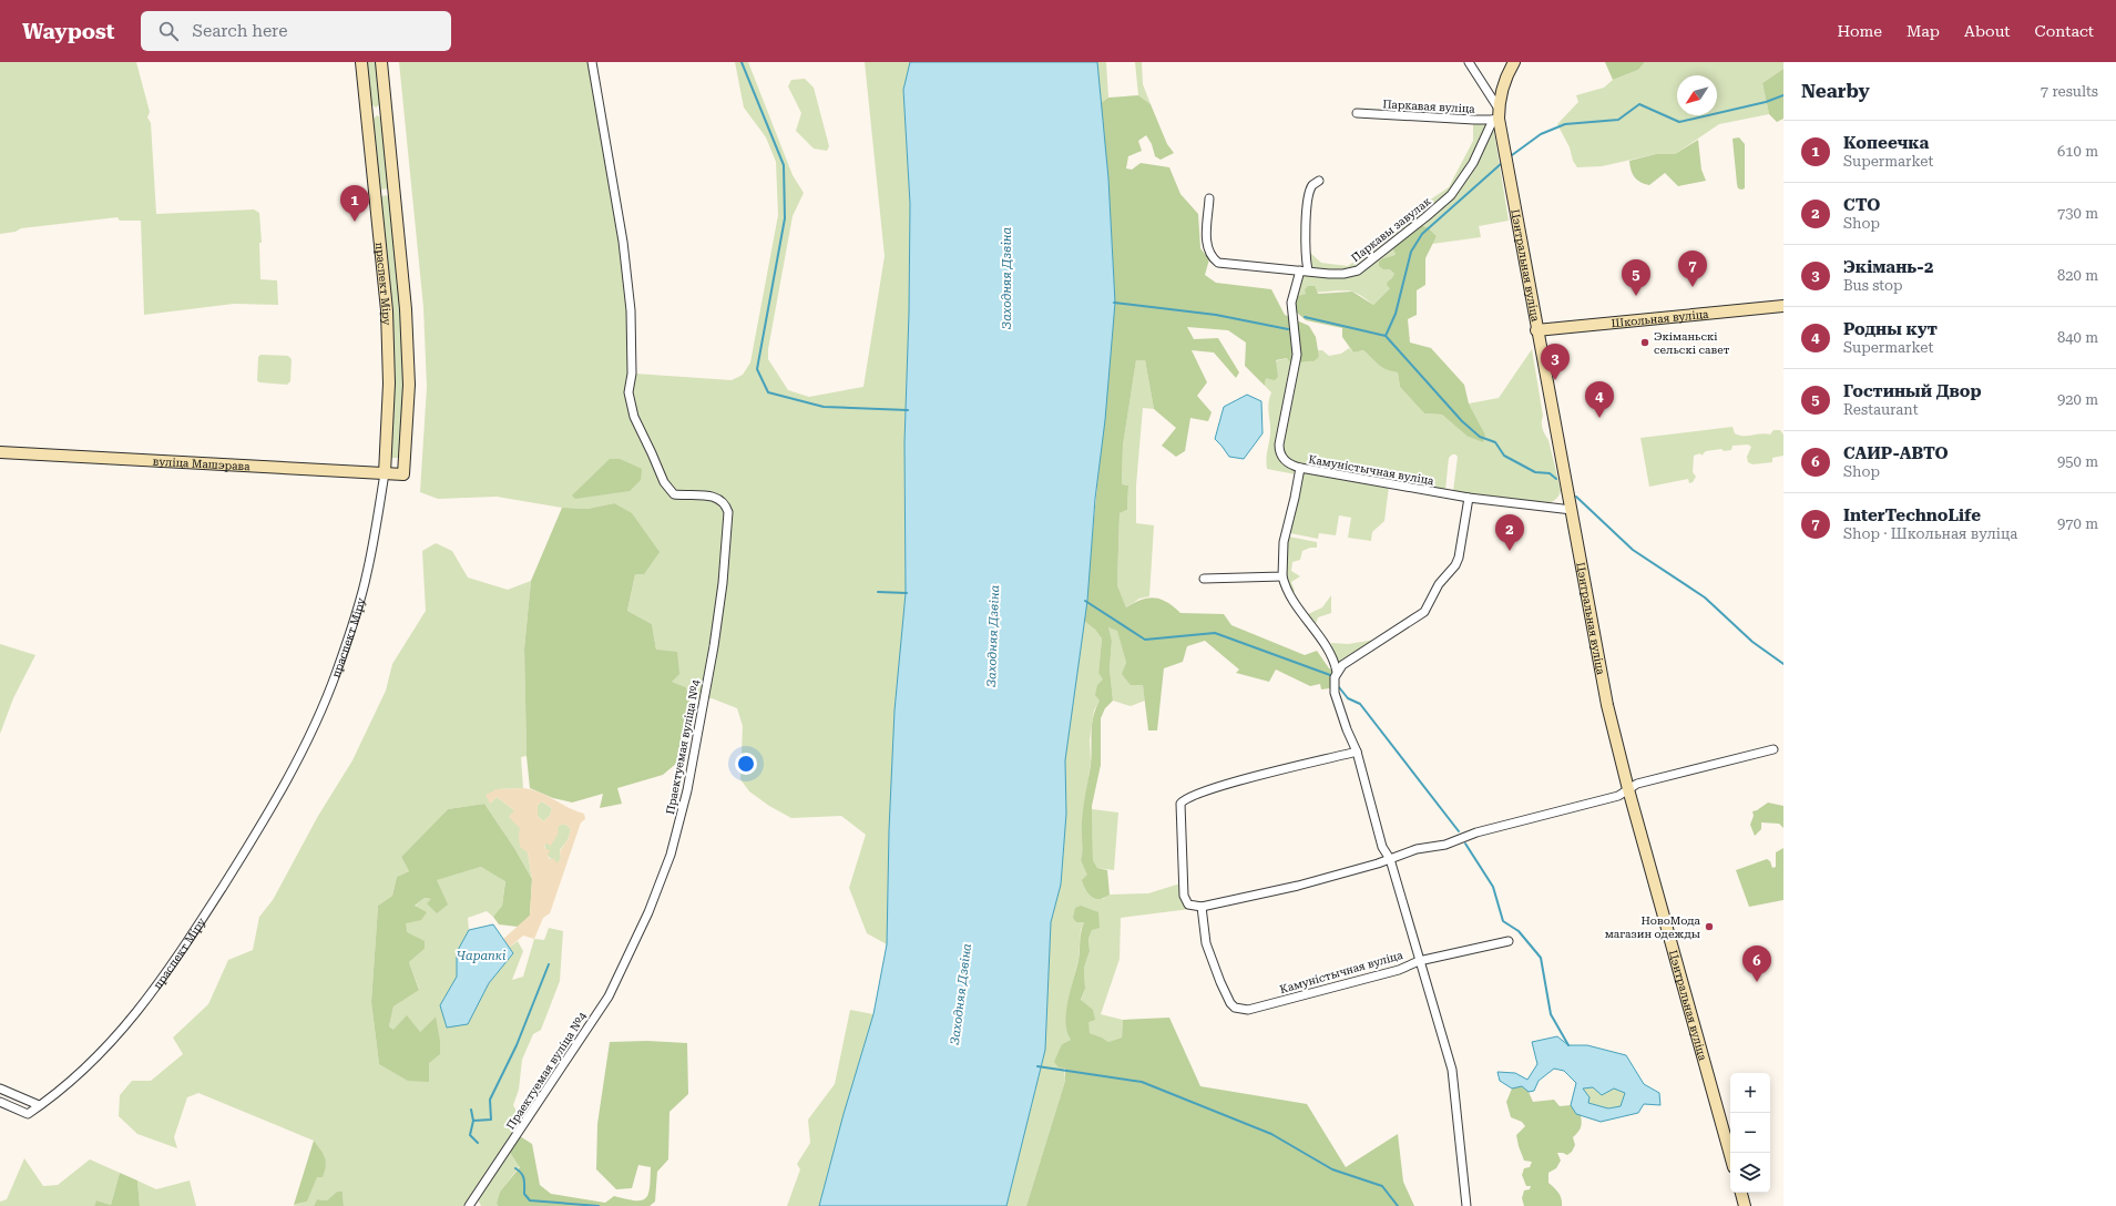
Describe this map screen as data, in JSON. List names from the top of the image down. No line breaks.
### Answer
{"streets":{"street":["Паркавая вуліца","Паркавы завулак","Цэнтральная вуліца","праспект Міру","Школьная вуліца","вуліца Машэрава","Камуністычная вуліца","Праектуемая вуліца №4"]},"crossings":[["Паркавая вуліца","Паркавы завулак"],["Паркавая вуліца","Цэнтральная вуліца"],["Паркавы завулак","Цэнтральная вуліца"],["Цэнтральная вуліца","Школьная вуліца"],["Цэнтральная вуліца","Камуністычная вуліца"],["праспект Міру","вуліца Машэрава"]],"water":["Заходняя Дзвіна","Чарапкі"],"places":["Экіманьскі сельскі савет","НовоМода магазин одежды"],"north":"bottom left","page":{"header":"Waypost","search":"Search here","nav":["Home","Map","About","Contact"],"heading":["Nearby","7 results"],"list":[{"mark":"1","name":"Копеечка","note":"Supermarket","value":"610 m"},{"mark":"2","name":"СТО","note":"Shop","value":"730 m"},{"mark":"3","name":"Экімань-2","note":"Bus stop","value":"820 m"},{"mark":"4","name":"Родны кут","note":"Supermarket","value":"840 m"},{"mark":"5","name":"Гостиный Двор","note":"Restaurant","value":"920 m"},{"mark":"6","name":"САИР-АВТО","note":"Shop","value":"950 m"},{"mark":"7","name":"InterTechnoLife","note":"Shop · Школьная вуліца","value":"970 m"}],"pins":["1","7","5","3","4","2","6"],"map_buttons":["+","−"]}}
